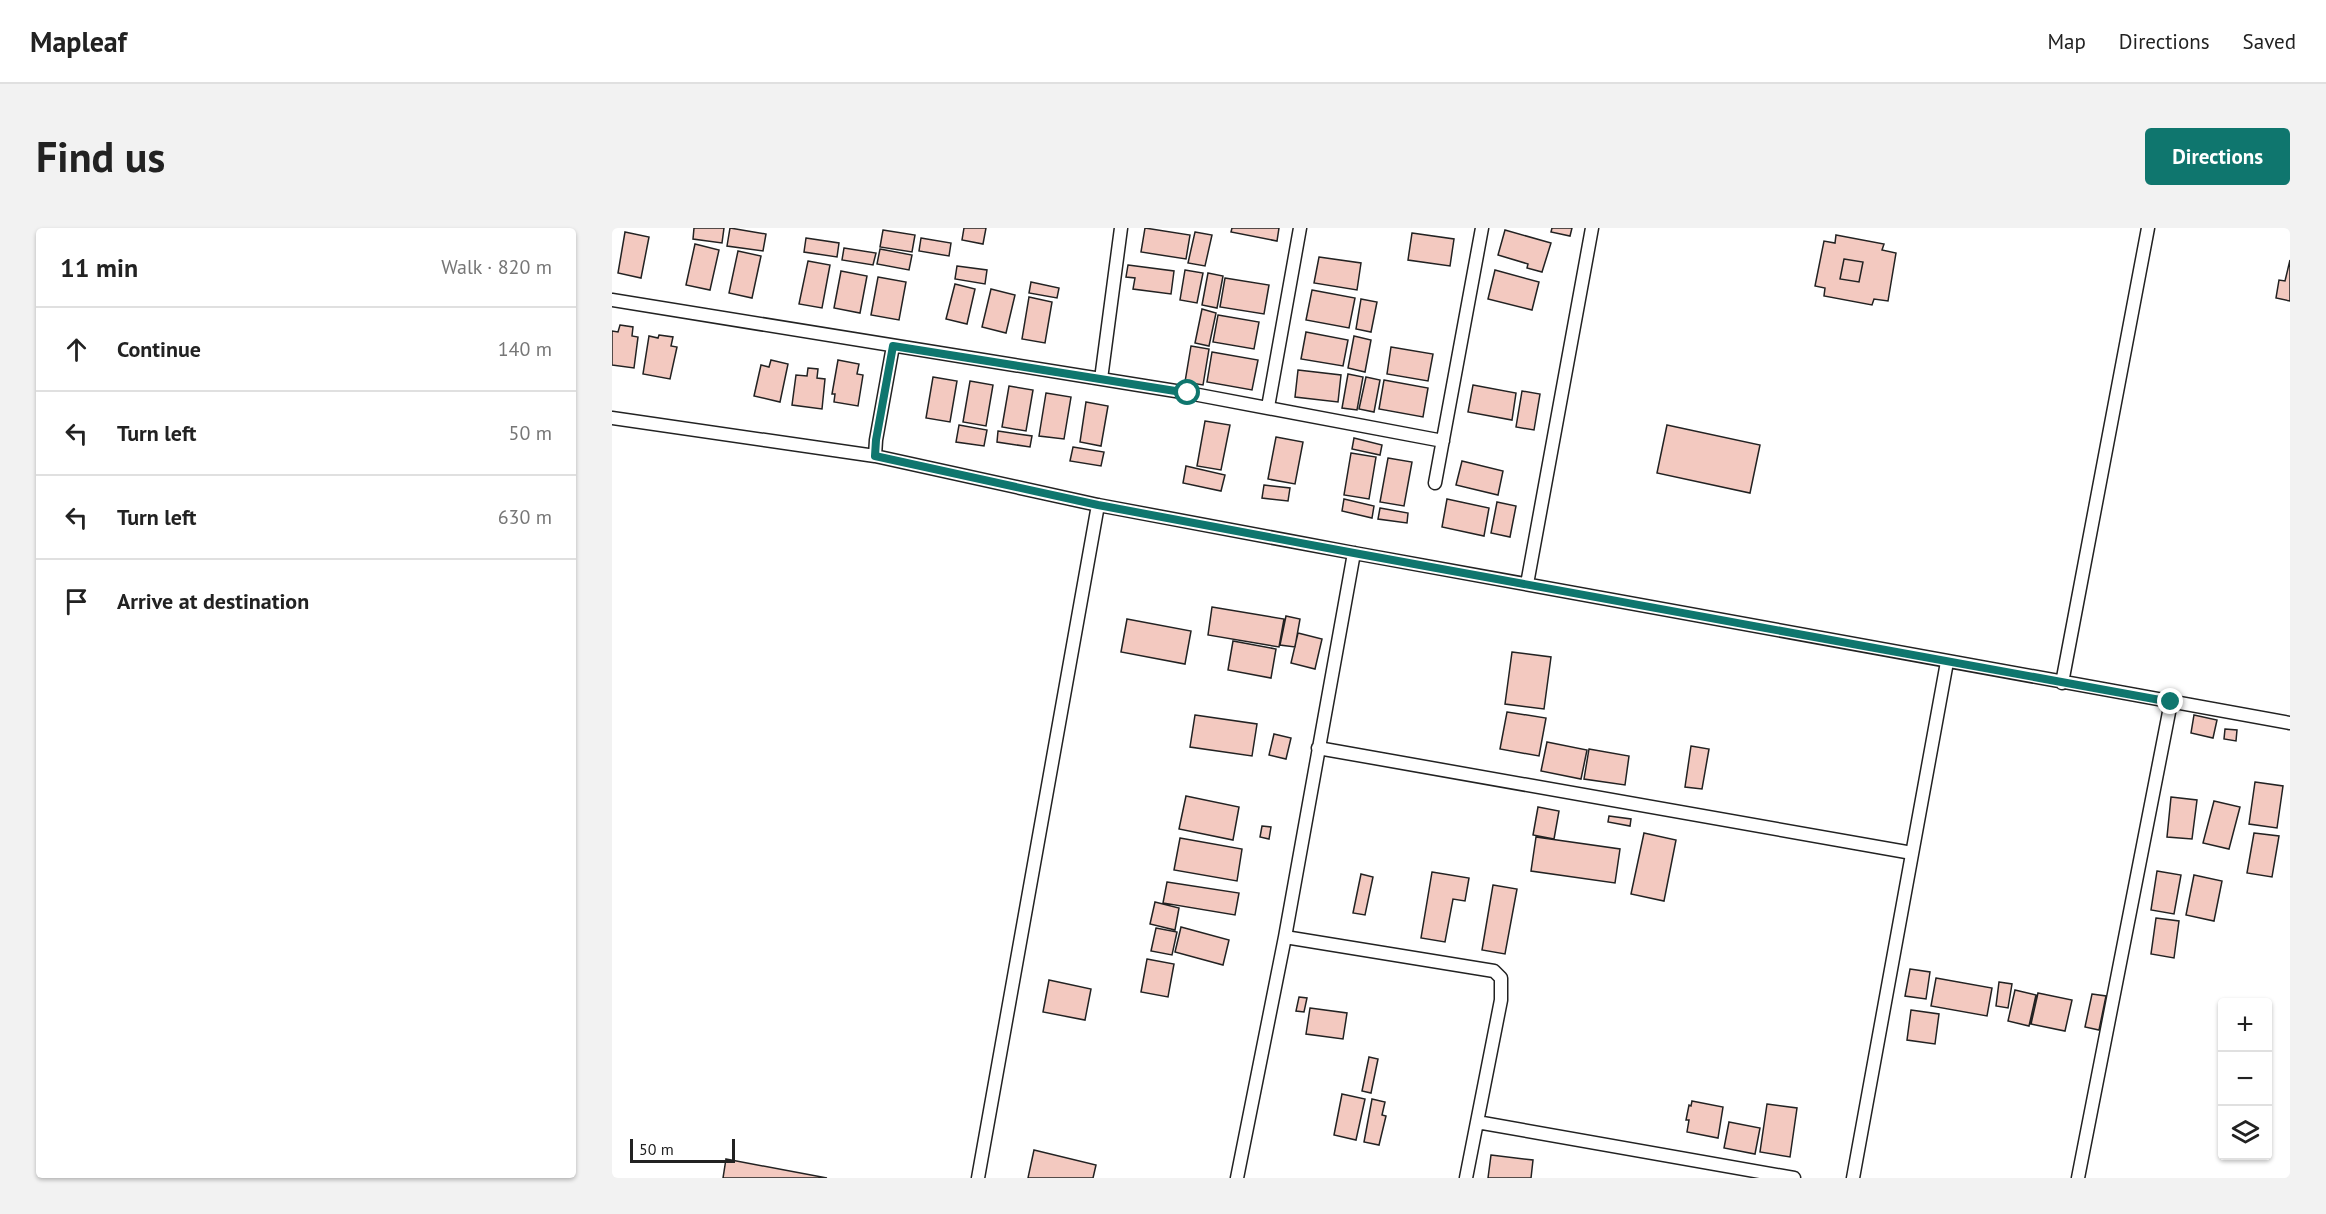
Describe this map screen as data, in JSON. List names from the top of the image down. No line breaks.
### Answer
{"scale_bar":"50 m","page":{"header":"Mapleaf","nav":["Map","Directions","Saved"],"buttons":"Directions","title":"Find us","heading":["11 min","Walk · 820 m"],"list":[["Continue","140 m"],["Turn left","50 m"],["Turn left","630 m"],"Arrive at destination"],"map_buttons":["+","−"],"scale":"50 m"}}
